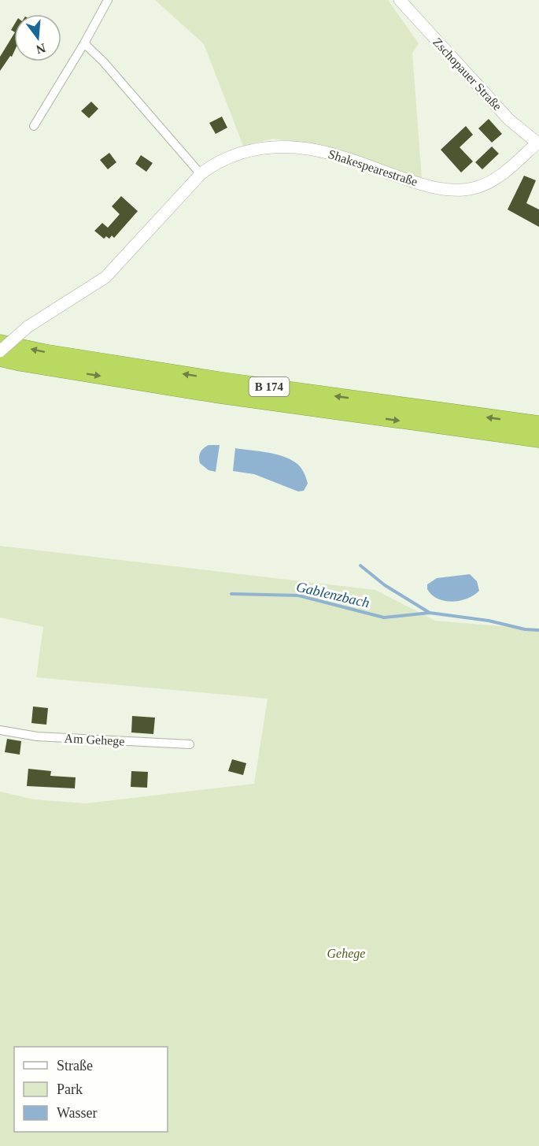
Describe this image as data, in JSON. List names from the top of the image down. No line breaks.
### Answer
{"streets":{"highway":["B 174"],"street":["Zschopauer Straße","Shakespearestraße","Am Gehege"]},"crossings":[["Zschopauer Straße","Shakespearestraße"]],"water":["Gablenzbach"],"parks":["Gehege"],"legend":["Straße","Park","Wasser"],"north":"bottom"}
